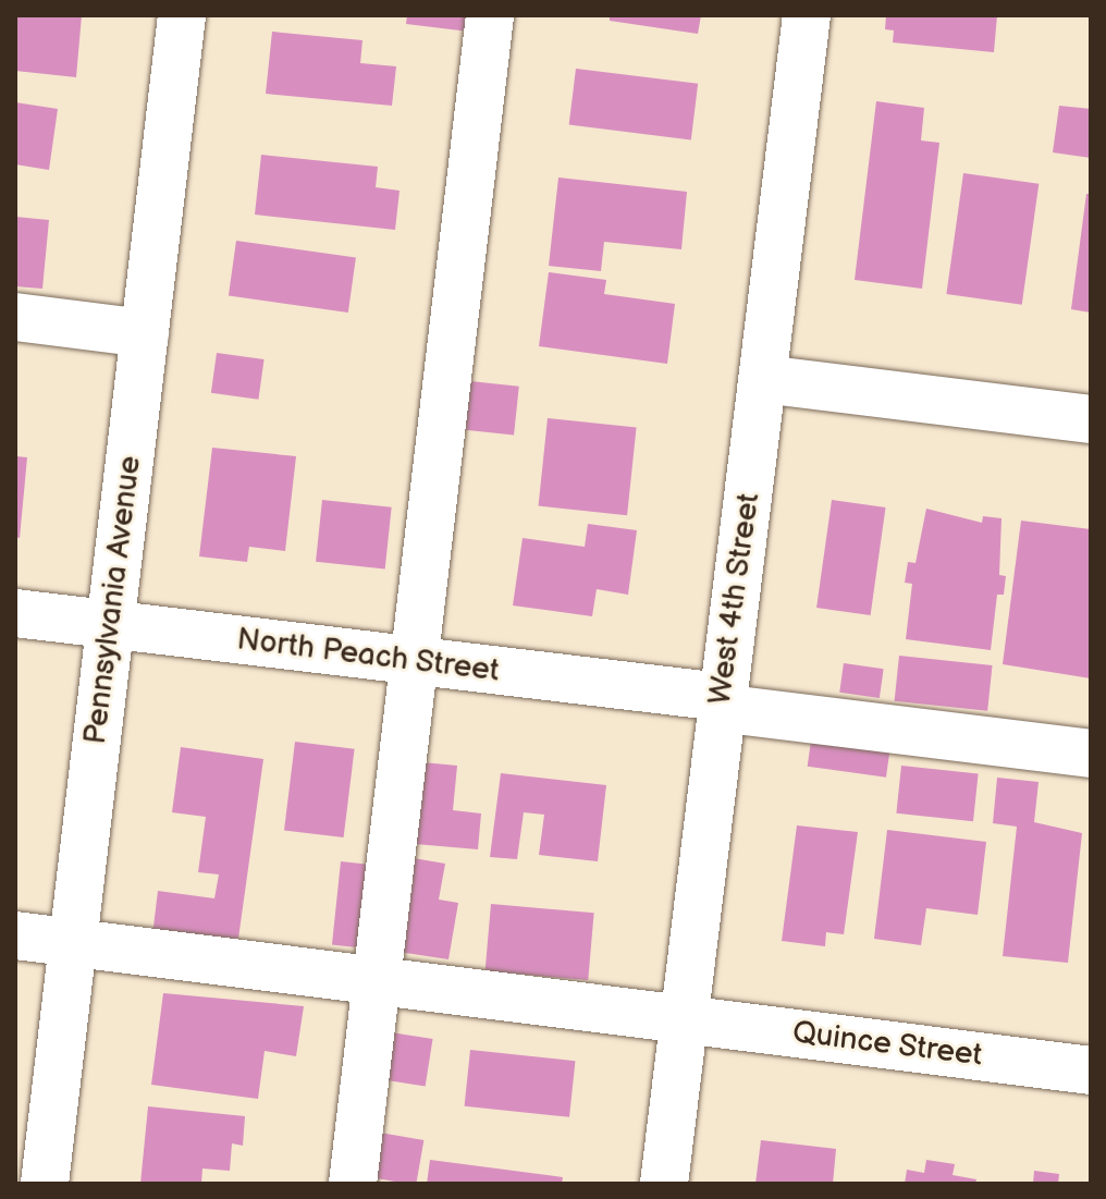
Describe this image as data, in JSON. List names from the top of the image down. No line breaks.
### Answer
{"streets":{"street":["West 4th Street","Pennsylvania Avenue","North Peach Street","Quince Street"]},"crossings":[["West 4th Street","North Peach Street"],["West 4th Street","Quince Street"],["Pennsylvania Avenue","North Peach Street"],["Pennsylvania Avenue","Quince Street"]]}
